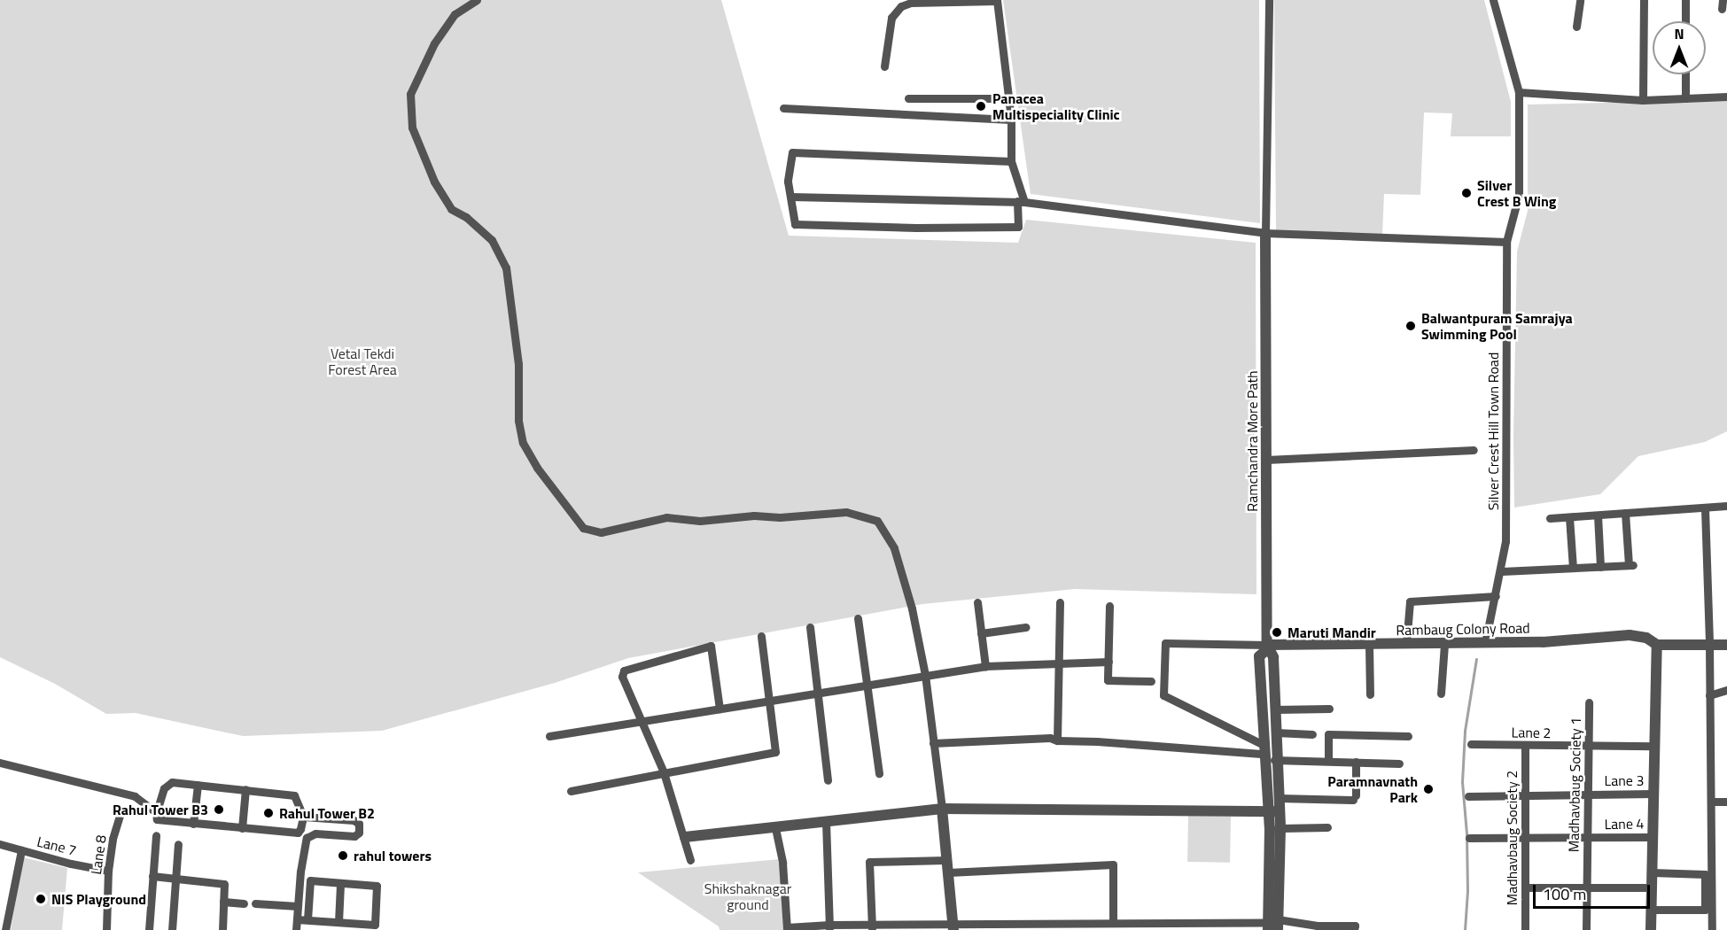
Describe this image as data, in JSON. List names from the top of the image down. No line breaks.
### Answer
{"streets":{"street":["Silver Crest Hill Town Road","Ramchandra More Path","Rambaug Colony Road","Lane 2","Lane 3","Madhavbaug Society 1","Lane 4","Madhavbaug Society 2","Lane 7","Lane 8"]},"crossings":[["Silver Crest Hill Town Road","Rambaug Colony Road"],["Ramchandra More Path","Rambaug Colony Road"],["Lane 2","Madhavbaug Society 1"],["Lane 2","Madhavbaug Society 2"],["Lane 3","Madhavbaug Society 1"],["Lane 3","Madhavbaug Society 2"],["Madhavbaug Society 1","Lane 4"],["Lane 4","Madhavbaug Society 2"],["Lane 7","Lane 8"]],"parks":["Vetal Tekdi Forest Area","Shikshaknagar ground"],"places":["Panacea Multispeciality Clinic","Silver Crest B Wing","Balwantpuram Samrajya Swimming Pool","Maruti Mandir","Paramnavnath Park","Rahul Tower B3","Rahul Tower B2","rahul towers","NIS Playground"],"scale_bar":"100 m","north":"top"}
